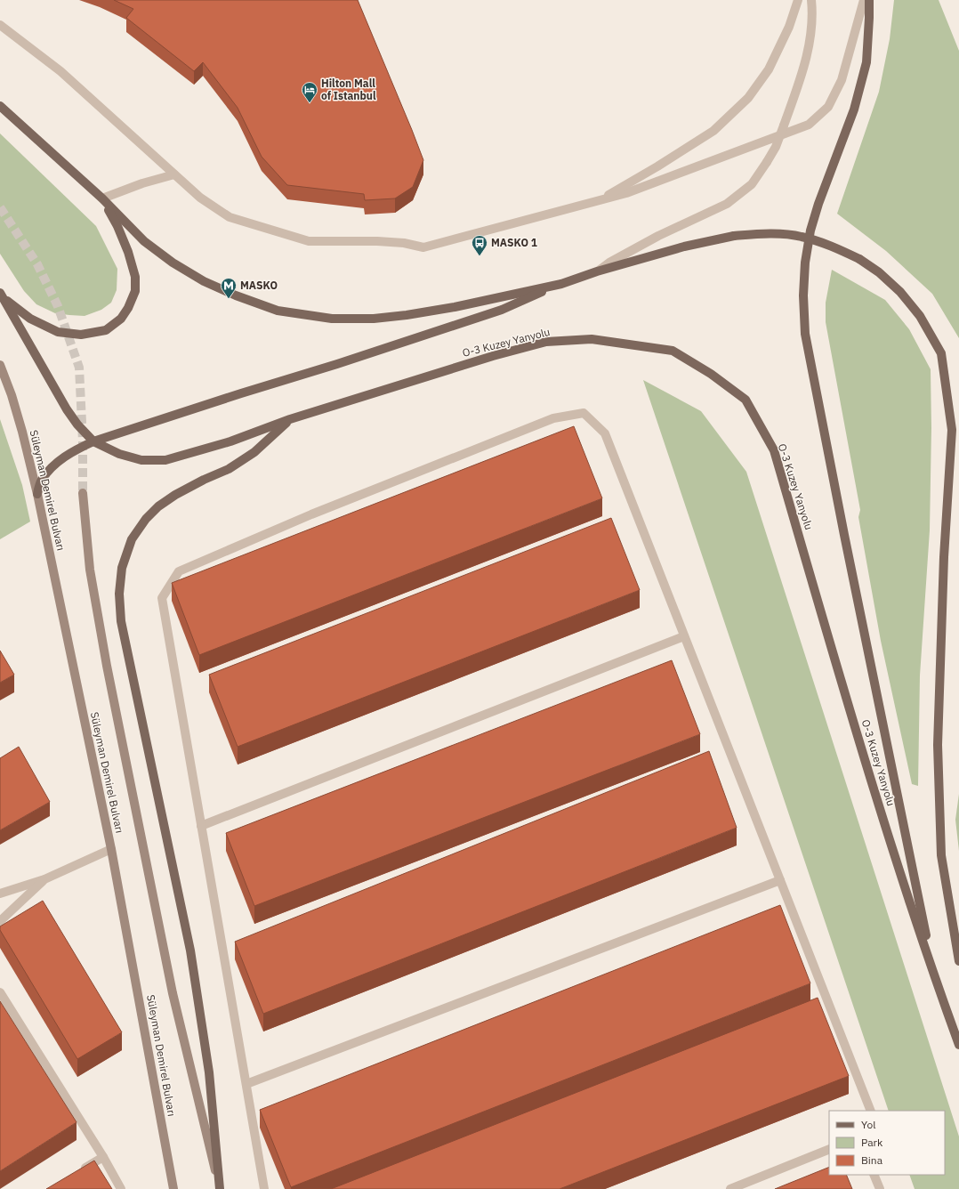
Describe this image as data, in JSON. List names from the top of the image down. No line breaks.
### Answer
{"streets":{"main road":["O-3 Kuzey Yanyolu","Süleyman Demirel Bulvarı"]},"places":{"hotel":["Hilton Mall of Istanbul"],"bus stop":["MASKO 1"],"metro station":["MASKO"]},"legend":["Yol","Park","Bina"]}
